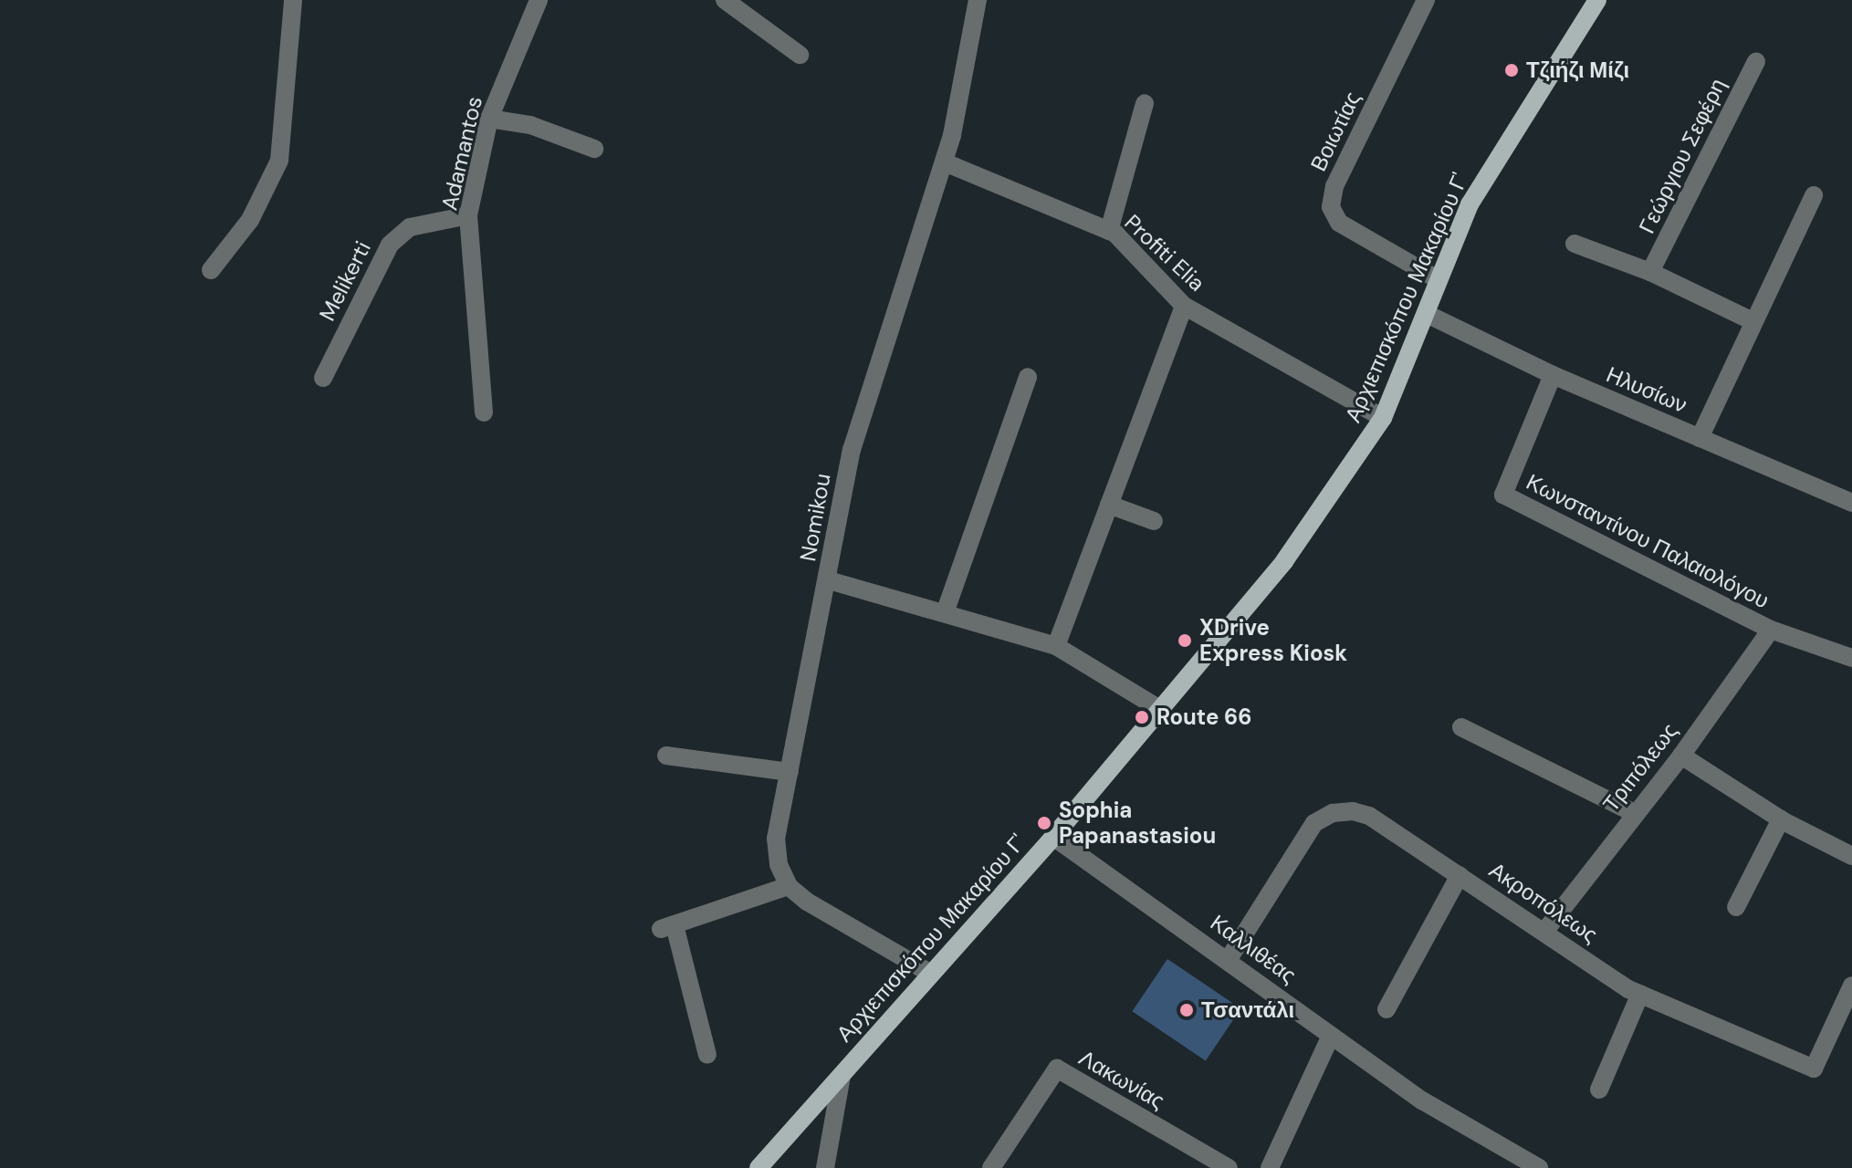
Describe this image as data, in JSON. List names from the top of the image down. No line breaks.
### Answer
{"streets":{"main road":["Αρχιεπισκόπου Μακαρίου Γ'"],"street":["Βοιωτίας","Adamantos","Γεώργιου Σεφέρη","Profiti Elia","Melikerti","Ηλυσίων","Nomikou","Κωνσταντίνου Παλαιολόγου","Τριπόλεως","Ακροπόλεως","Καλλιθέας","Λακωνίας"]},"crossings":[["Βοιωτίας","Αρχιεπισκόπου Μακαρίου Γ'"],["Adamantos","Melikerti"],["Profiti Elia","Αρχιεπισκόπου Μακαρίου Γ'"],["Profiti Elia","Nomikou"],["Αρχιεπισκόπου Μακαρίου Γ'","Ηλυσίων"],["Αρχιεπισκόπου Μακαρίου Γ'","Καλλιθέας"],["Ηλυσίων","Κωνσταντίνου Παλαιολόγου"],["Κωνσταντίνου Παλαιολόγου","Τριπόλεως"],["Τριπόλεως","Ακροπόλεως"],["Ακροπόλεως","Καλλιθέας"]],"places":["Τζιήζι Μίζι","XDrive Express Kiosk","Route 66","Sophia Papanastasiou","Τσαντάλι"]}
